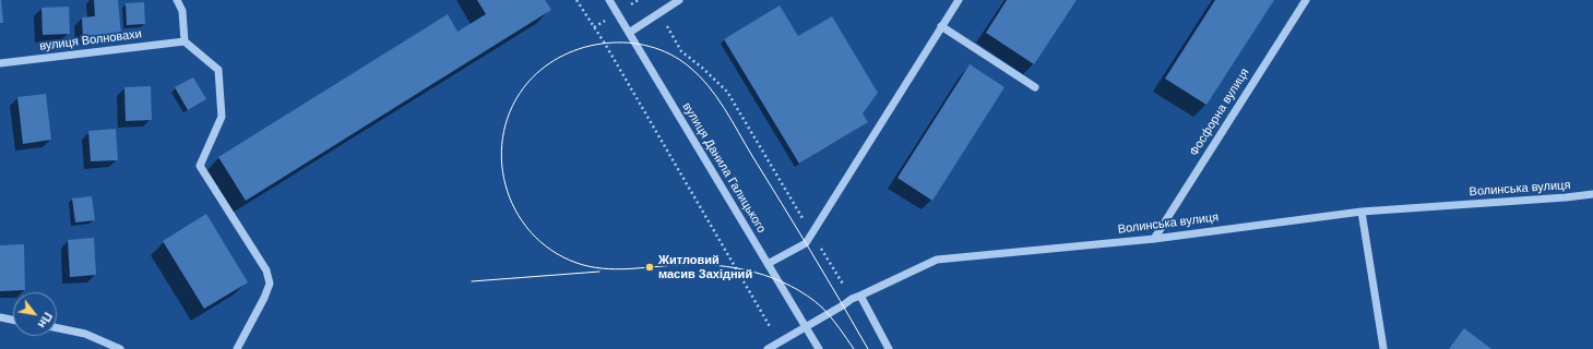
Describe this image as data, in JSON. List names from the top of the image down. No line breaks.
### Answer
{"streets":{"street":["вулиця Волновахи","Фосфорна вулиця","вулиця Данила Галицького","Волинська вулиця"]},"crossings":[["Фосфорна вулиця","Волинська вулиця"],["вулиця Данила Галицького","Волинська вулиця"]],"places":["Житловий масив Західний"],"north":"bottom right"}
